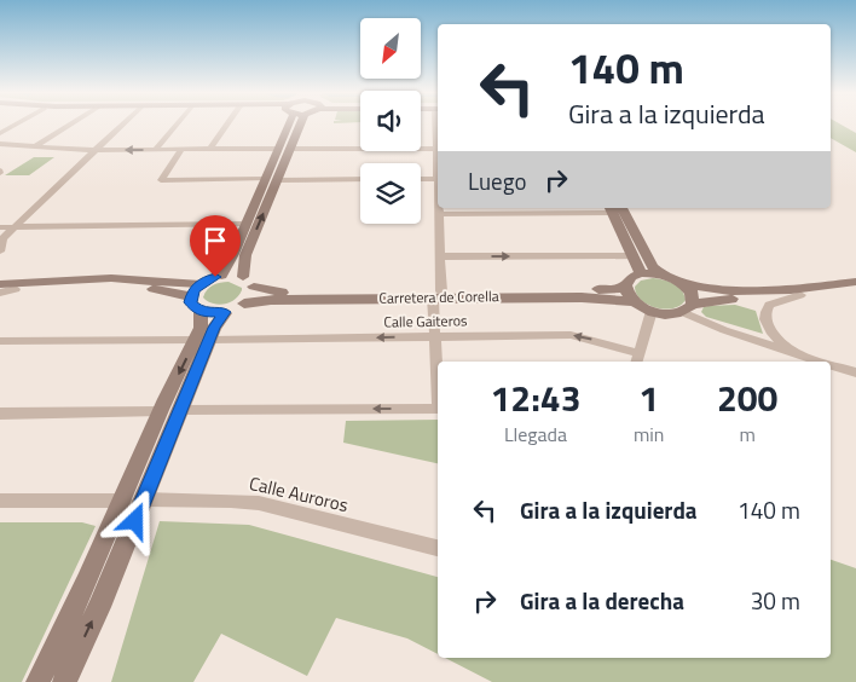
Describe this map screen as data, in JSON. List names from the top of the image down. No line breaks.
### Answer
{"streets":{"main road":["Carretera de Corella"],"street":["Calle Gaiteros","Calle Auroros"]},"north":"bottom left","page":{"turn":["140 m","Gira a la izquierda"],"then":"Luego","eta":["12:43","Llegada","1","min","200","m"],"list":[{"name":"Gira a la izquierda","value":"140 m"},{"name":"Gira a la derecha","value":"30 m"}]}}
